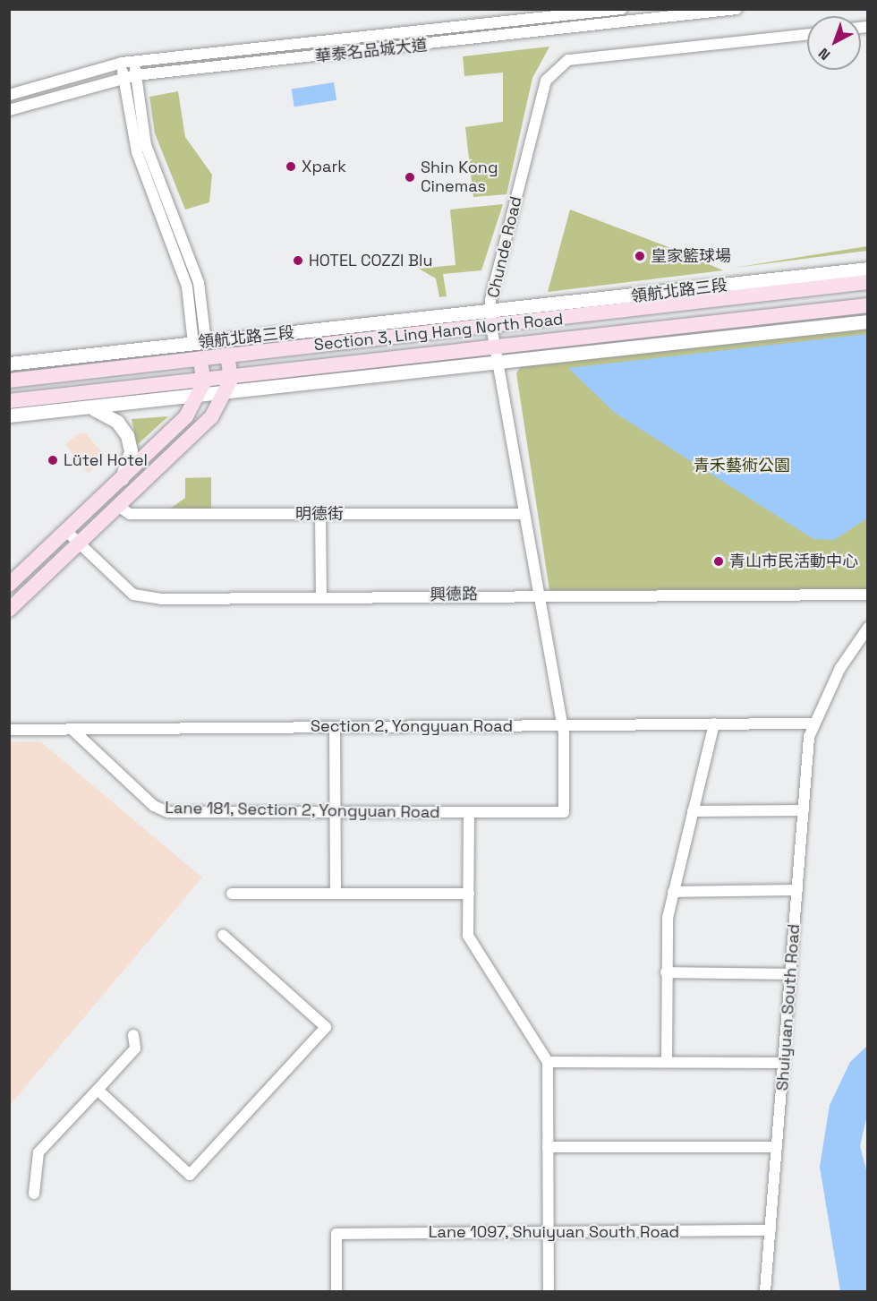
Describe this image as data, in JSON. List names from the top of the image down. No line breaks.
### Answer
{"streets":{"main road":["Section 3, Ling Hang North Road"],"street":["華泰名品城大道","Chunde Road","領航北路三段","明德街","興德路","Section 2, Yongyuan Road","Lane 181, Section 2, Yongyuan Road","Shuiyuan South Road","Lane 1097, Shuiyuan South Road"]},"crossings":[["Chunde Road","領航北路三段"],["Chunde Road","Section 3, Ling Hang North Road"],["Chunde Road","明德街"],["Chunde Road","興德路"],["Chunde Road","Section 2, Yongyuan Road"],["Chunde Road","Lane 181, Section 2, Yongyuan Road"],["領航北路三段","Section 3, Ling Hang North Road"],["Section 2, Yongyuan Road","Lane 181, Section 2, Yongyuan Road"],["Section 2, Yongyuan Road","Shuiyuan South Road"],["Shuiyuan South Road","Lane 1097, Shuiyuan South Road"]],"parks":["青禾藝術公園"],"places":["Xpark","Shin Kong Cinemas","皇家籃球場","HOTEL COZZI Blu","Lütel Hotel","青山市民活動中心"],"north":"bottom left"}
